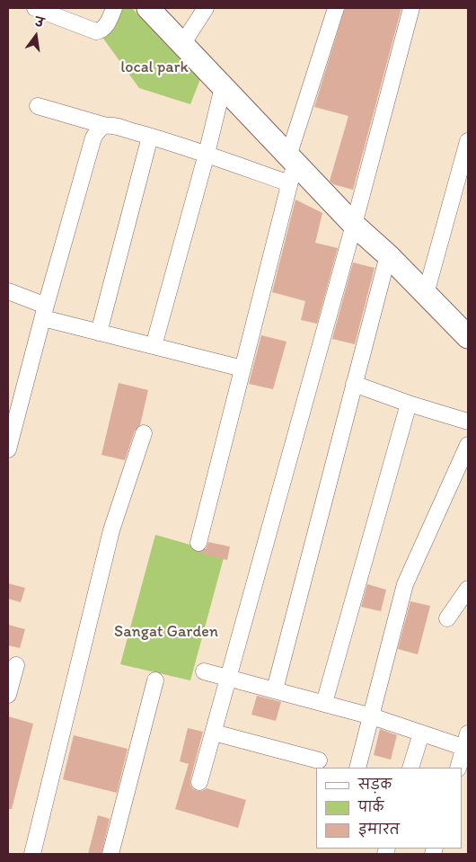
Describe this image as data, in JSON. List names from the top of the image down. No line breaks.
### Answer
{"parks":["local park","Sangat Garden"],"legend":["सड़क","पार्क","इमारत"],"north":"top"}
